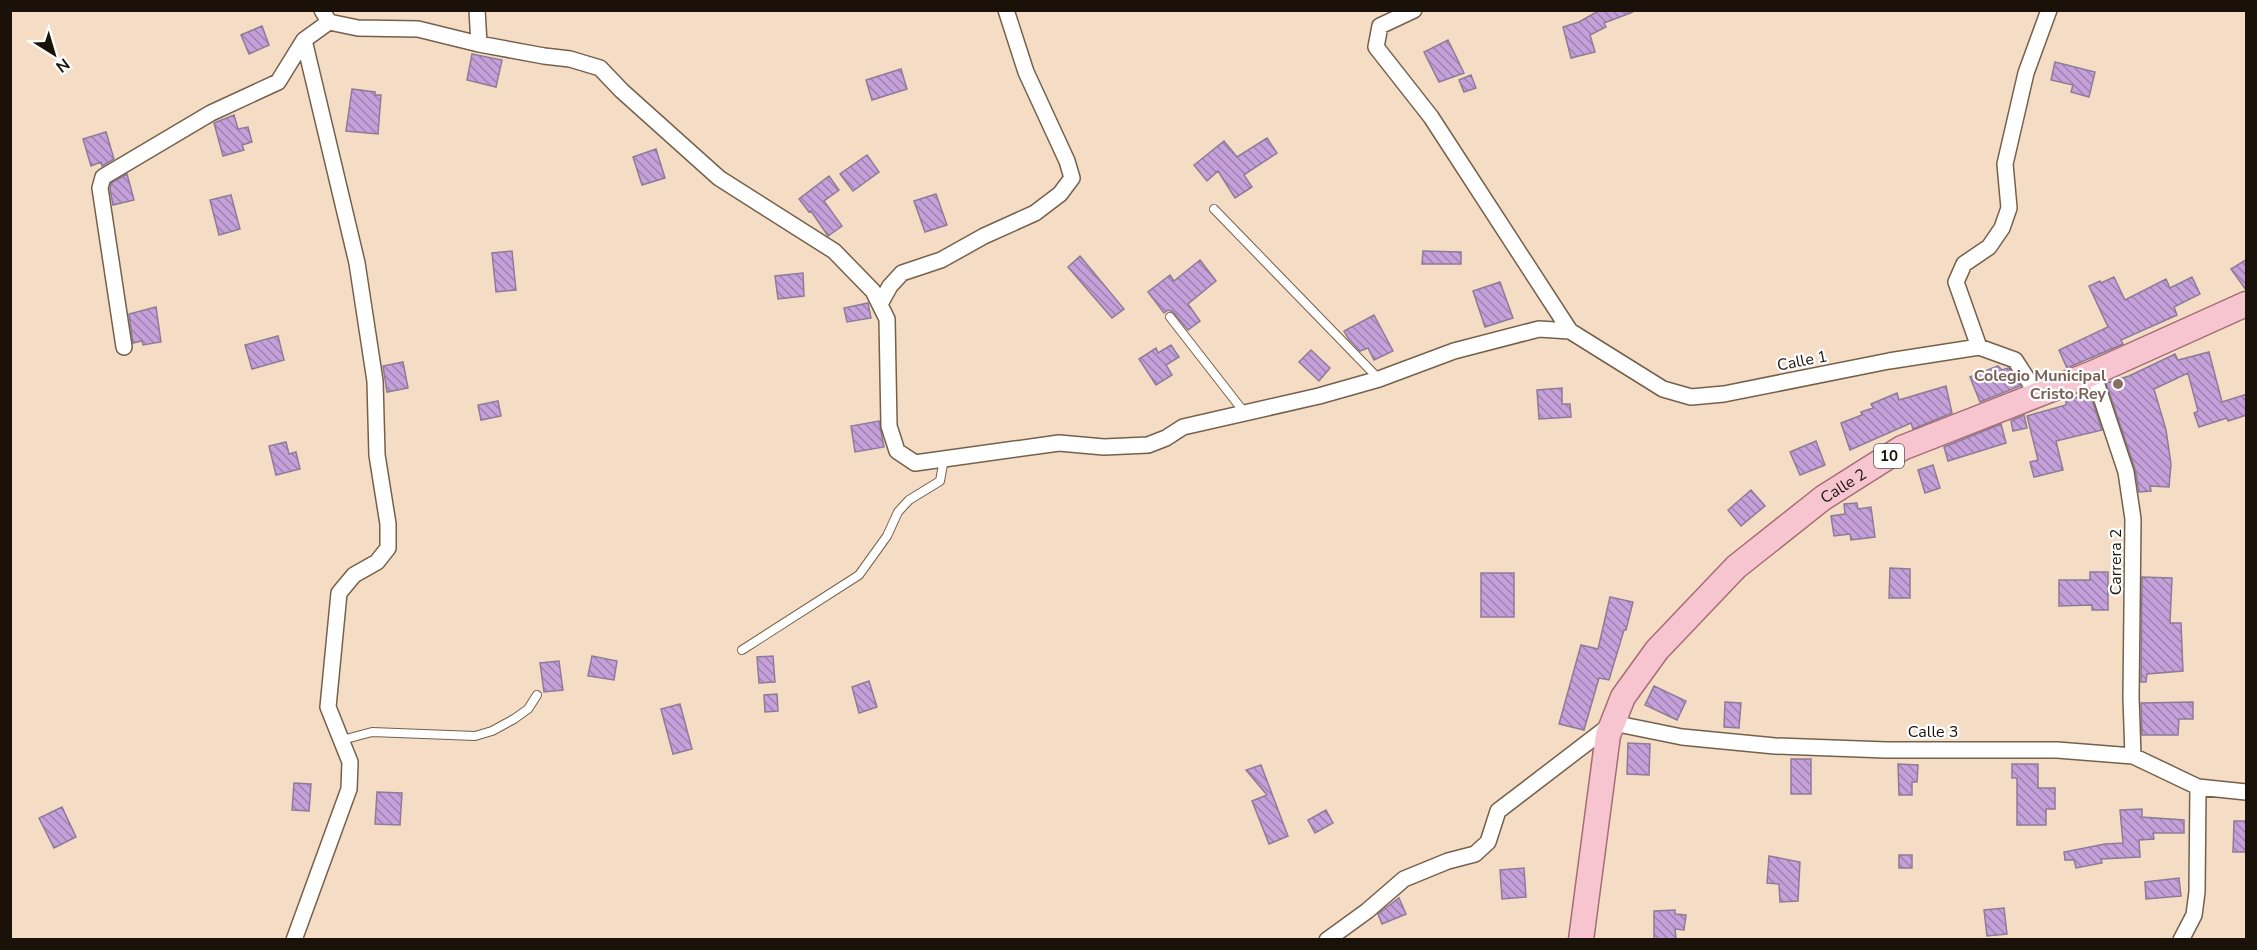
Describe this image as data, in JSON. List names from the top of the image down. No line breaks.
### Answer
{"streets":{"main road":["10","Calle 2"],"street":["Calle 1","Carrera 2","Calle 3"]},"crossings":[["Calle 1","Calle 2"],["10","Calle 2"],["10","Calle 3"],["Calle 2","Carrera 2"],["Calle 2","Calle 3"],["Carrera 2","Calle 3"]],"places":["Colegio Municipal Cristo Rey"],"north":"bottom right"}
